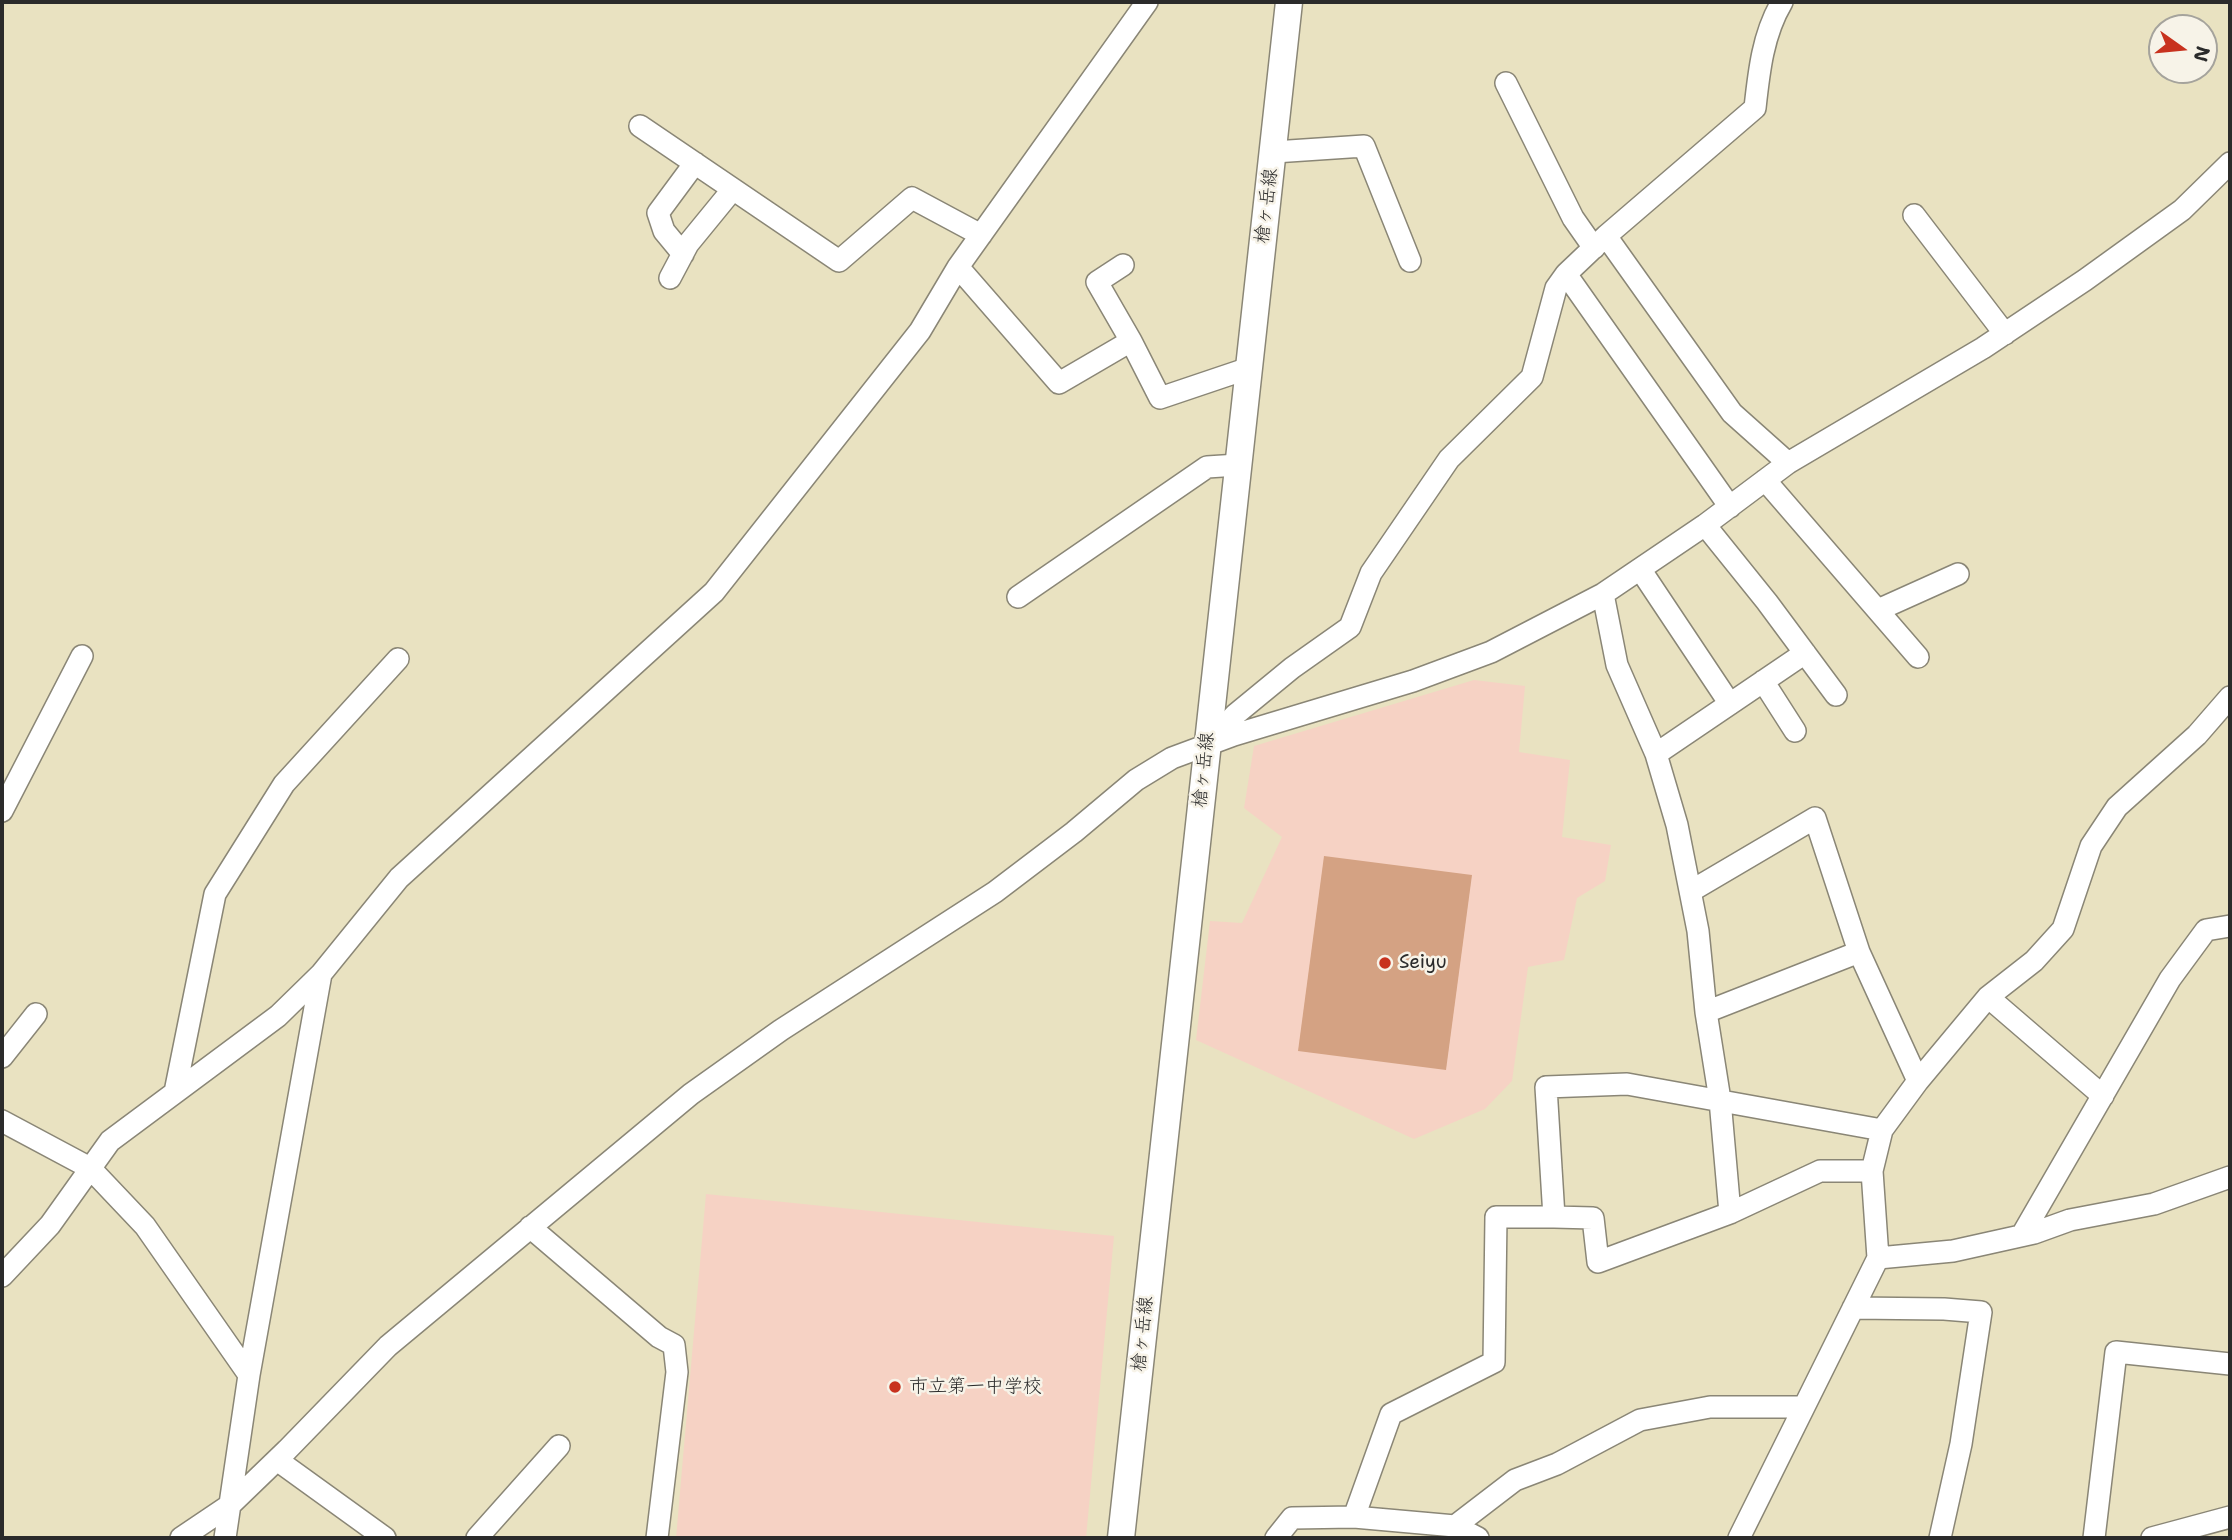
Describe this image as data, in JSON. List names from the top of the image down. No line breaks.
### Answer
{"streets":{"main road":["槍ヶ岳線"]},"places":["Seiyu","市立第一中学校"],"north":"right"}
